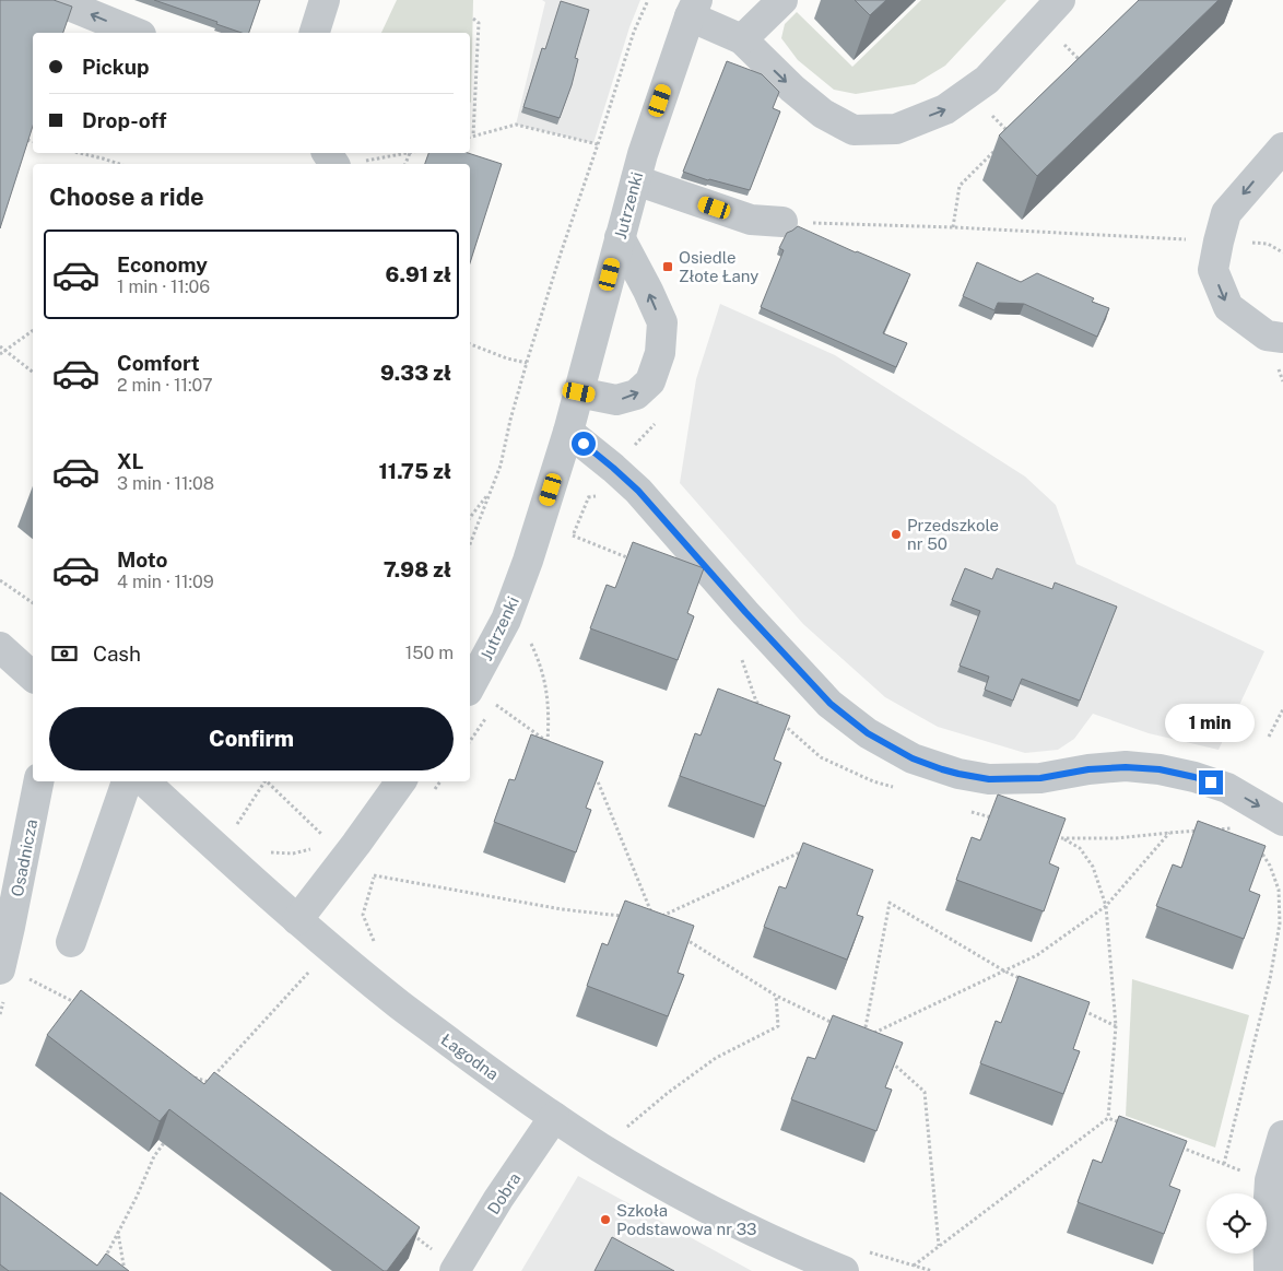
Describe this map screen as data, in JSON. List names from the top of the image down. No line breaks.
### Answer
{"streets":{"street":["Jutrzenki","Osadnicza","Łagodna","Dobra"]},"crossings":[["Łagodna","Dobra"]],"places":{"transit":["Osiedle Złote Łany"],"other":["Przedszkole nr 50","Szkoła Podstawowa nr 33"]},"page":{"banner":["Pickup","Drop-off"],"heading":"Choose a ride","list":[{"name":"Economy","note":"1 min · 11:06","value":"6.91 zł"},{"name":"Comfort","note":"2 min · 11:07","value":"9.33 zł"},{"name":"XL","note":"3 min · 11:08","value":"11.75 zł"},{"name":"Moto","note":"4 min · 11:09","value":"7.98 zł"}],"pay":["Cash","150 m"],"buttons":"Confirm","bubble":"1 min"}}
